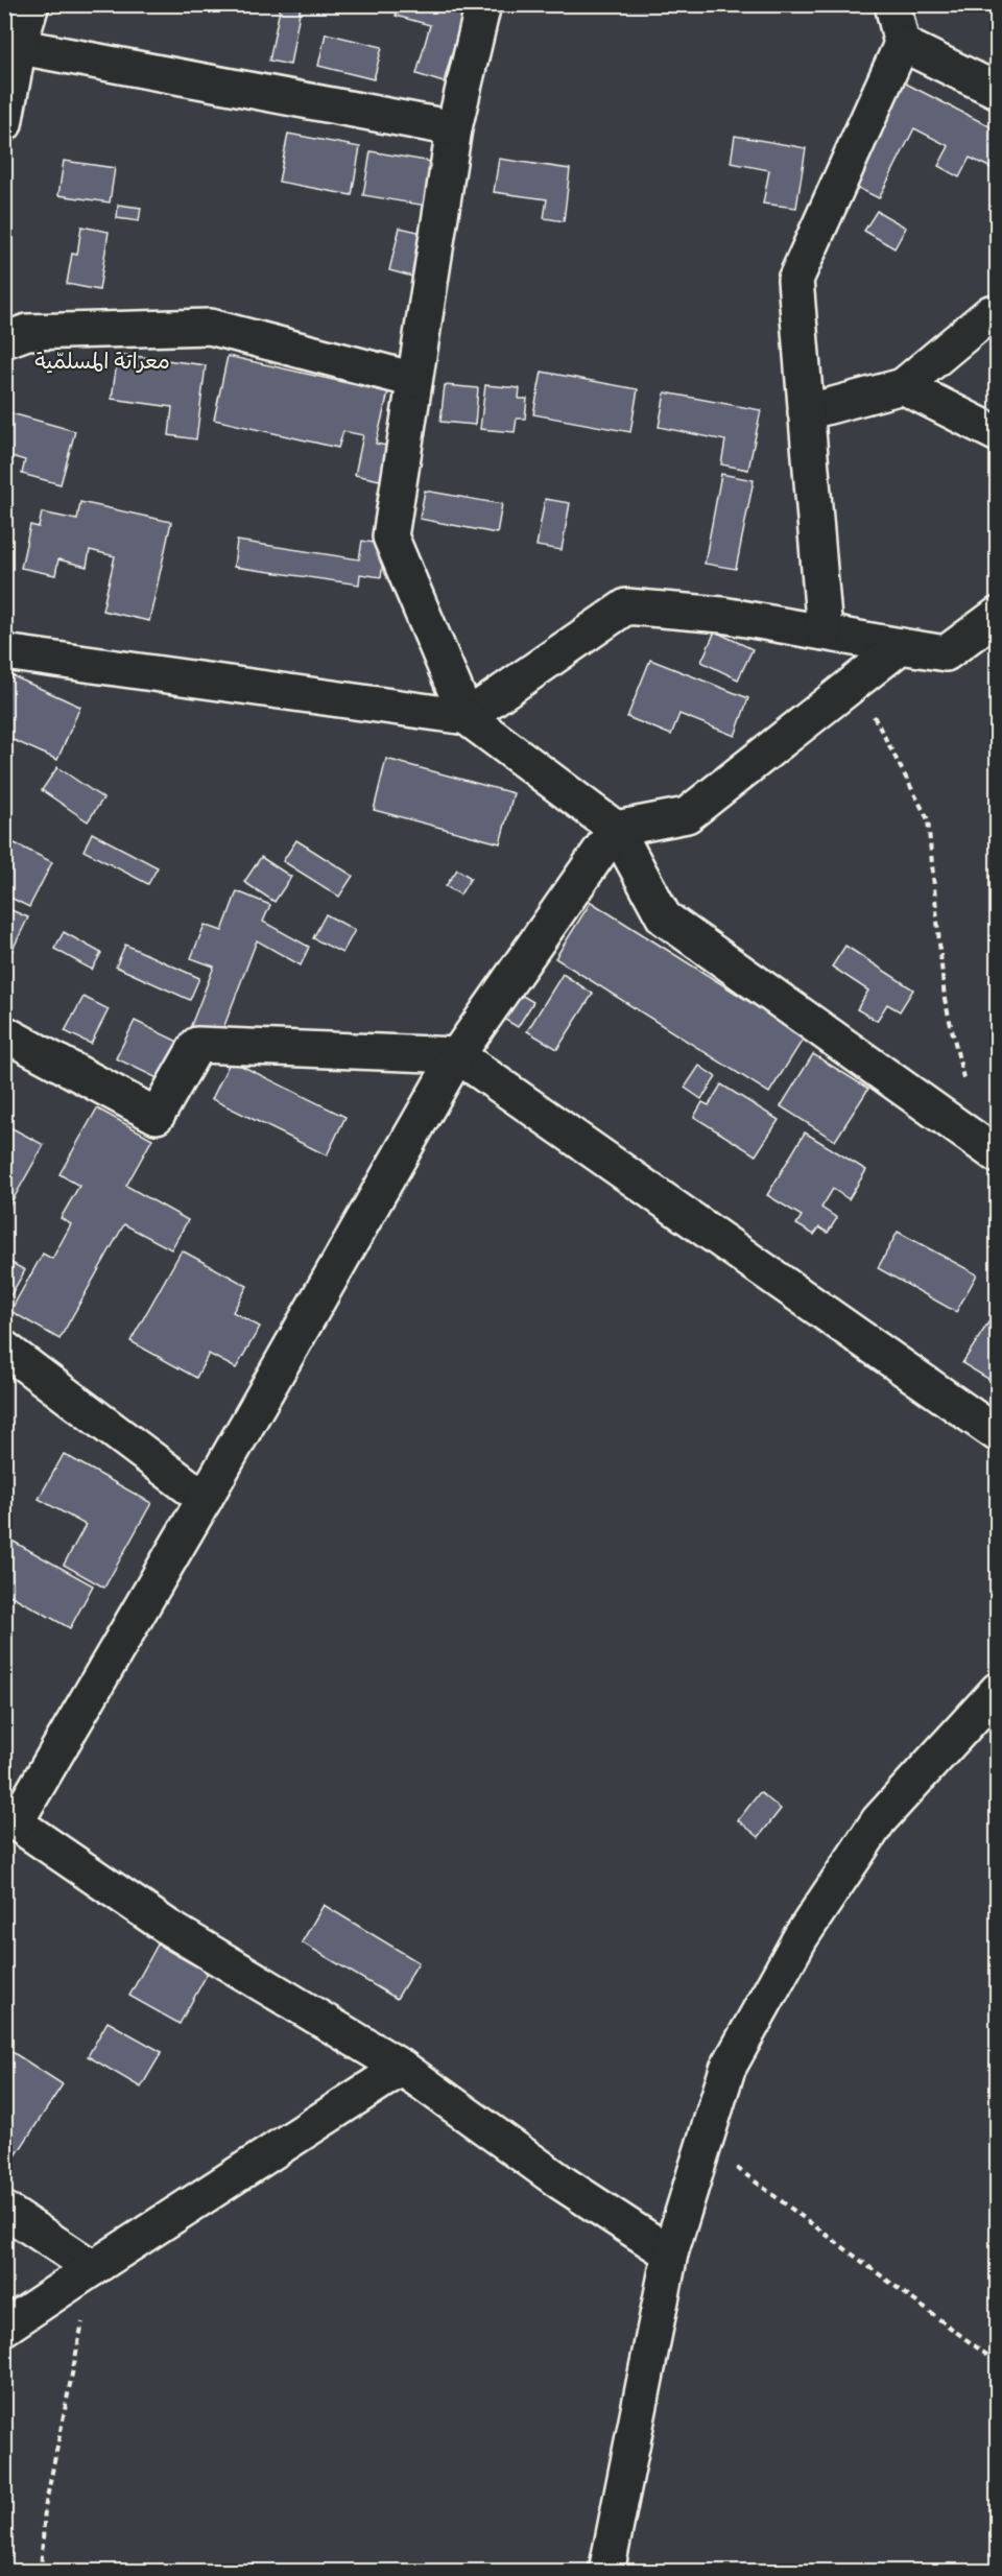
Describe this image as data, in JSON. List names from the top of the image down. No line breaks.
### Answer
{"districts":["معراتة المسلمّية"]}
